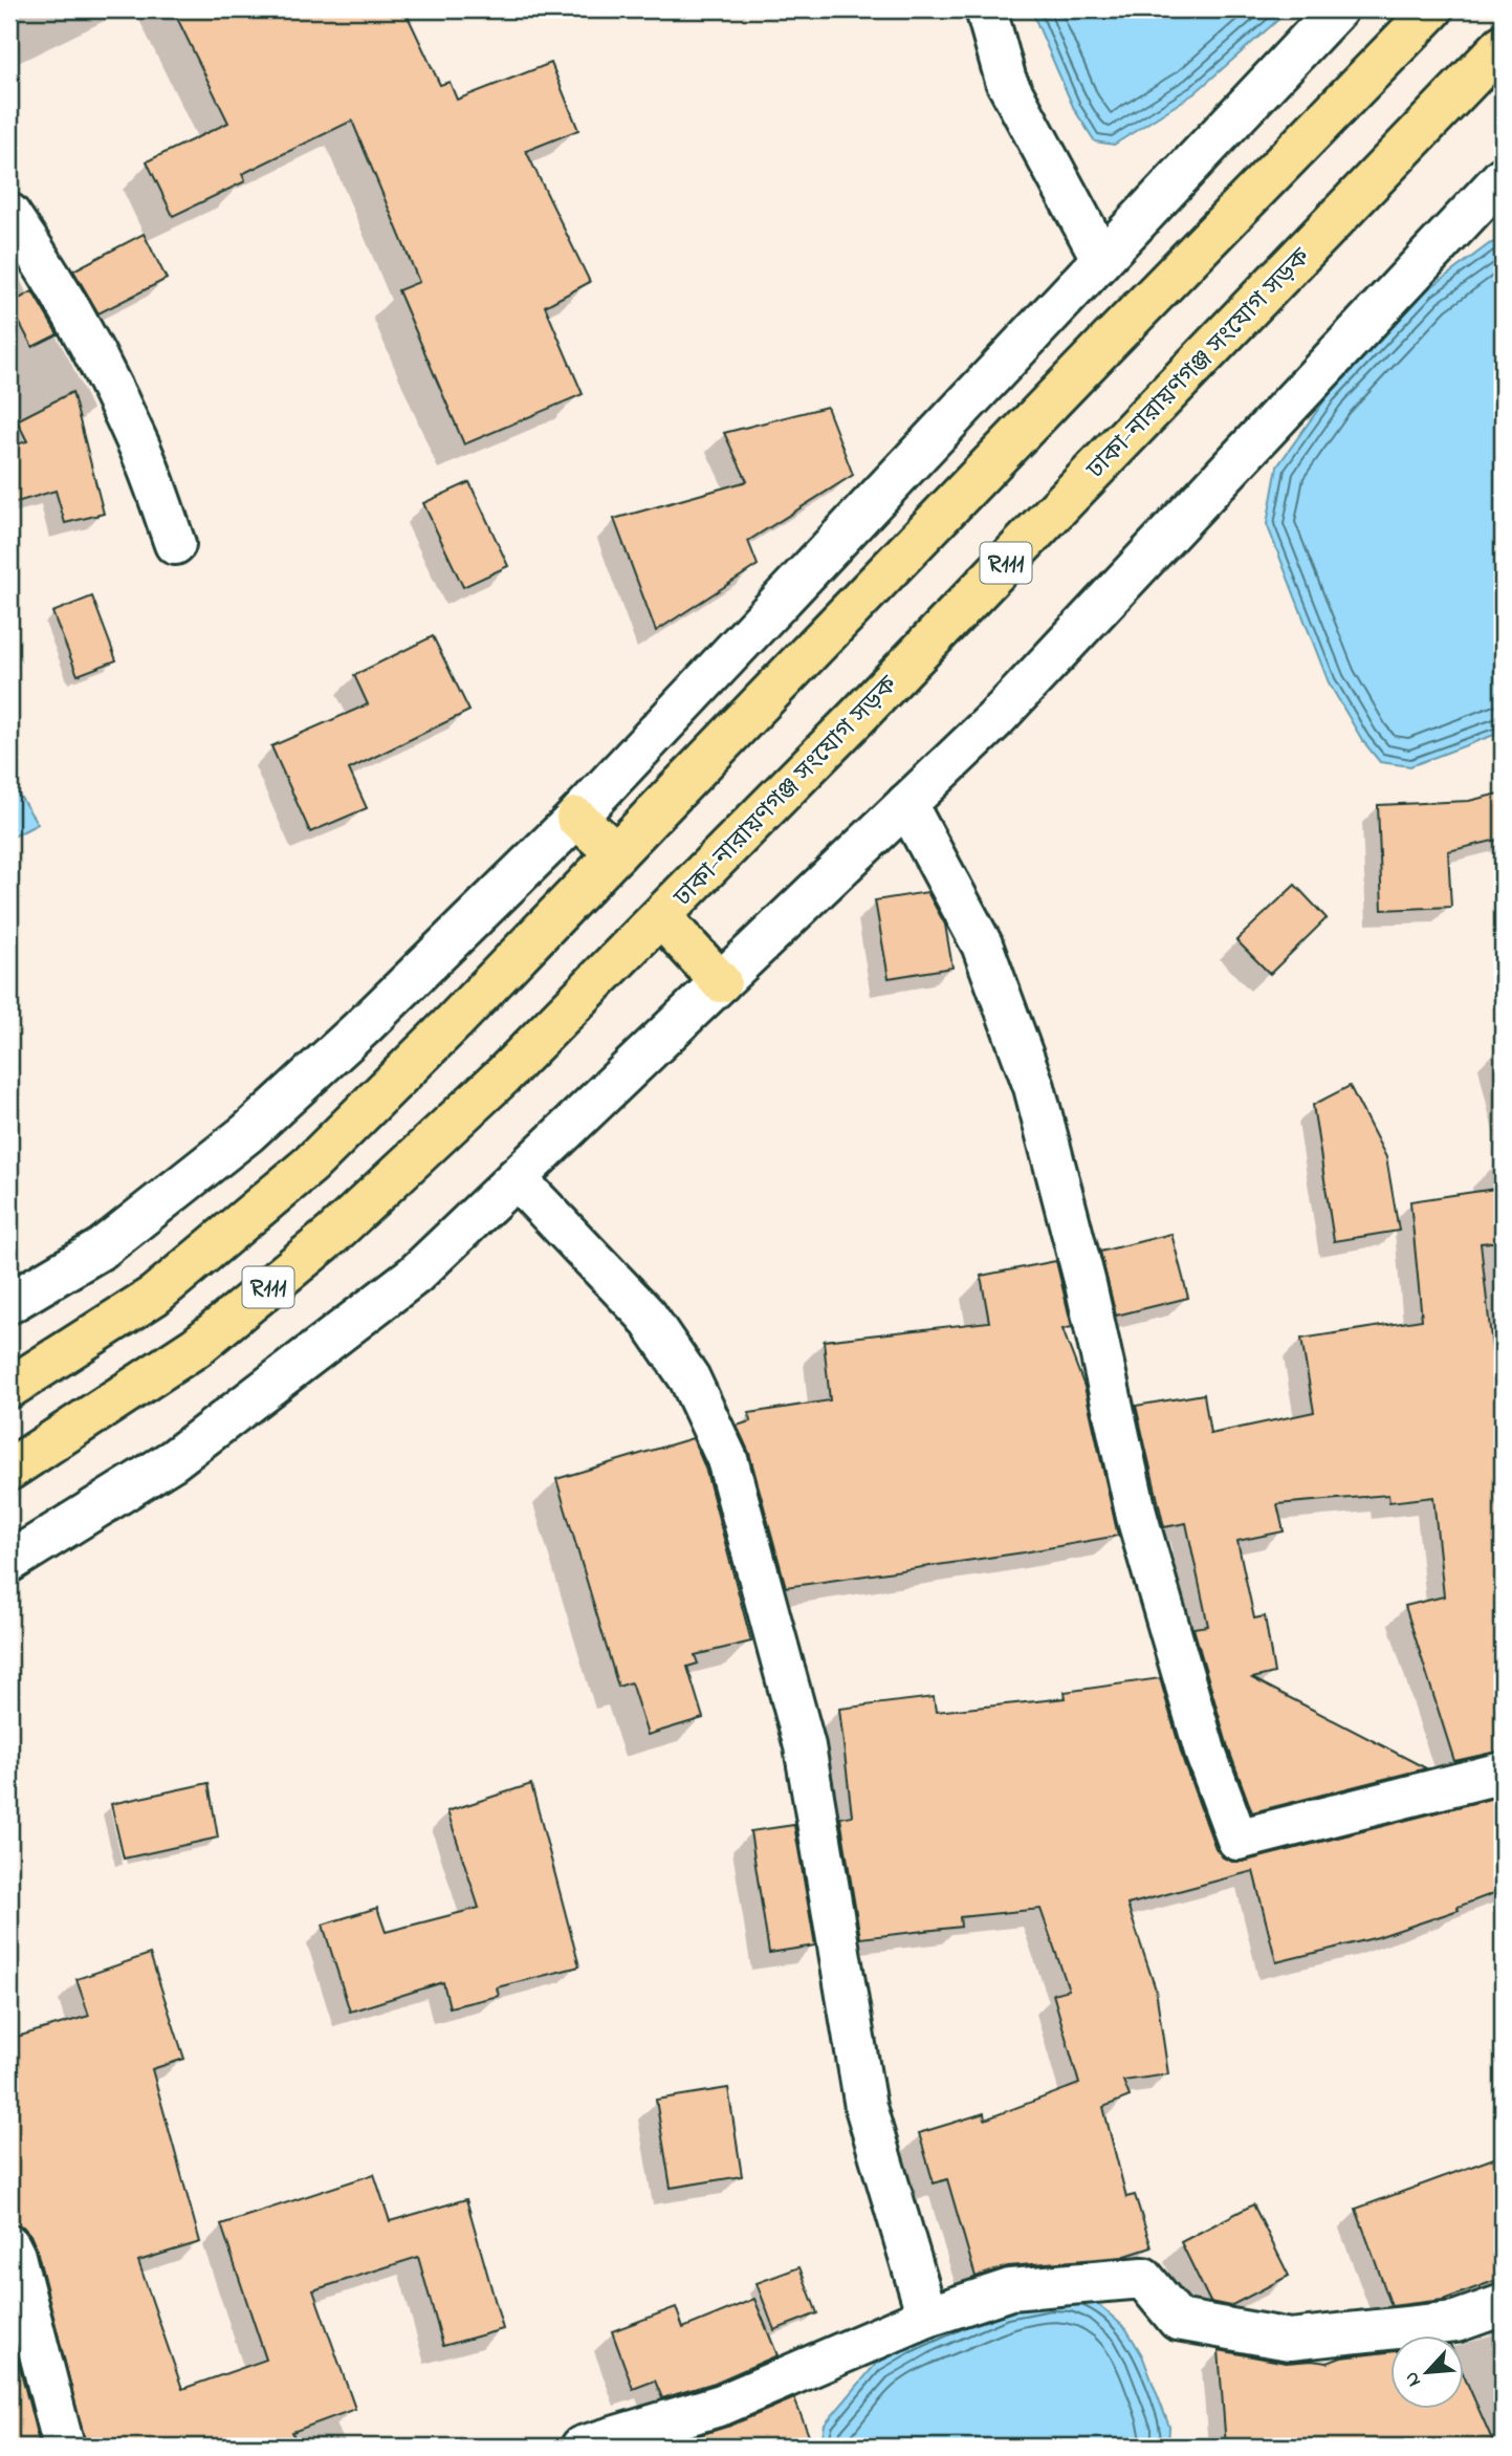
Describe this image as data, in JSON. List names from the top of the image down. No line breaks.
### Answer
{"streets":{"main road":["ঢাকা-নারায়ণগঞ্জ সংযোগ সড়ক","R111"]},"north":"bottom left"}
